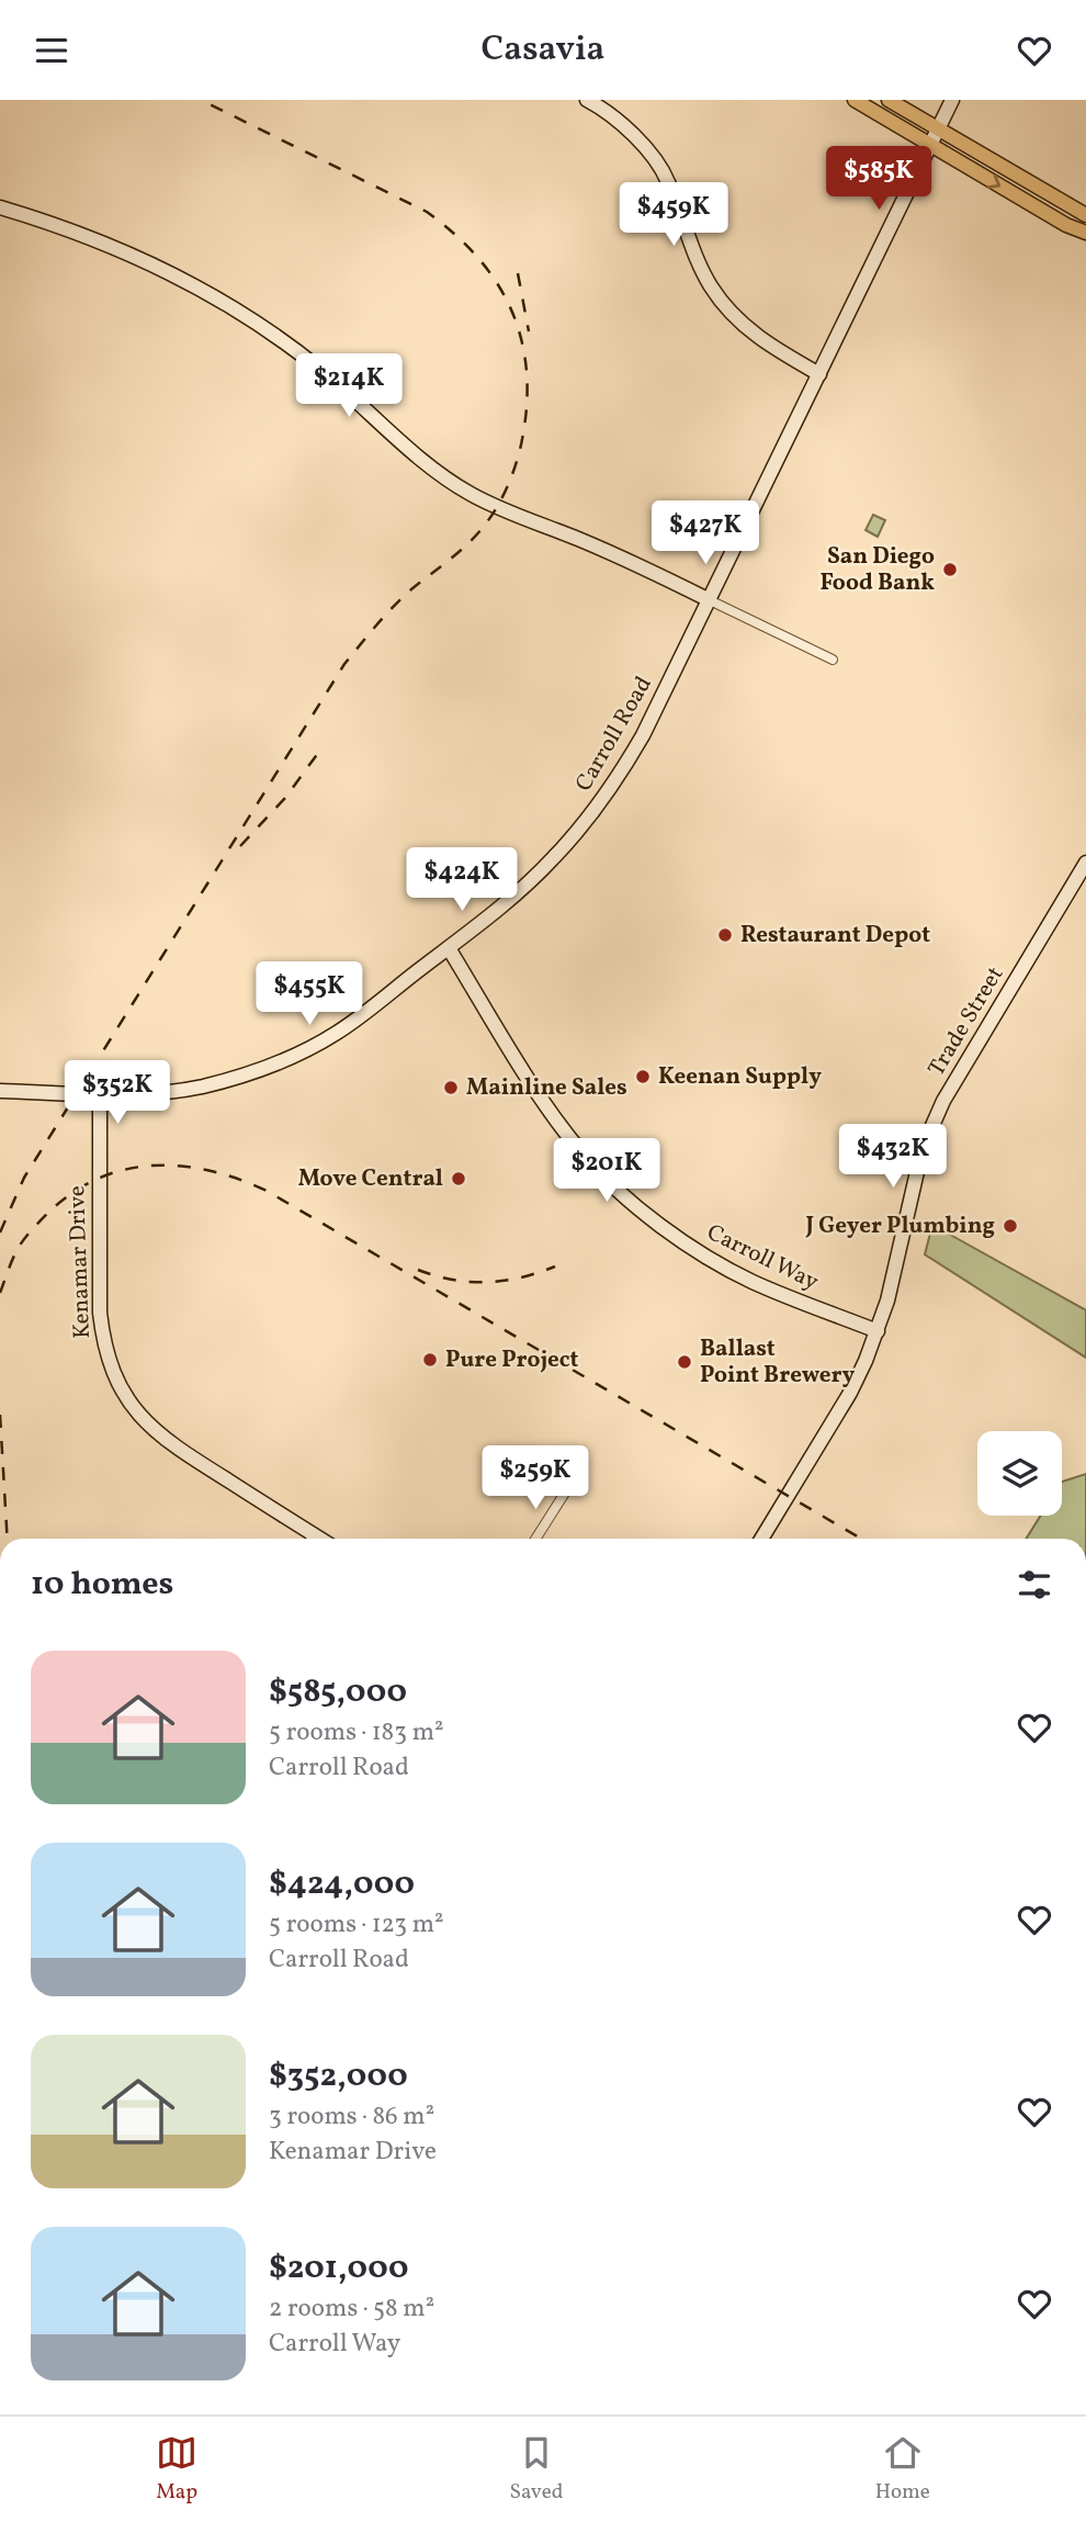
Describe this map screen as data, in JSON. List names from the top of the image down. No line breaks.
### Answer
{"streets":{"street":["Carroll Road","Trade Street","Carroll Way","Kenamar Drive"]},"crossings":[["Carroll Road","Carroll Way"],["Carroll Road","Kenamar Drive"],["Trade Street","Carroll Way"]],"places":["San Diego Food Bank","Restaurant Depot","Keenan Supply","Mainline Sales","Move Central","J Geyer Plumbing","Pure Project","Ballast Point Brewery"],"page":{"header":"Casavia","price":["$585K","$459K","$214K","$427K","$424K","$455K","$352K","$432K","$201K","$259K"],"heading":"10 homes","list":[{"name":"$585,000","note":"5 rooms · 183 m² · Carroll Road"},{"name":"$424,000","note":"5 rooms · 123 m² · Carroll Road"},{"name":"$352,000","note":"3 rooms · 86 m² · Kenamar Drive"},{"name":"$201,000","note":"2 rooms · 58 m² · Carroll Way"}],"tabs":["Map","Saved","Home"]}}
